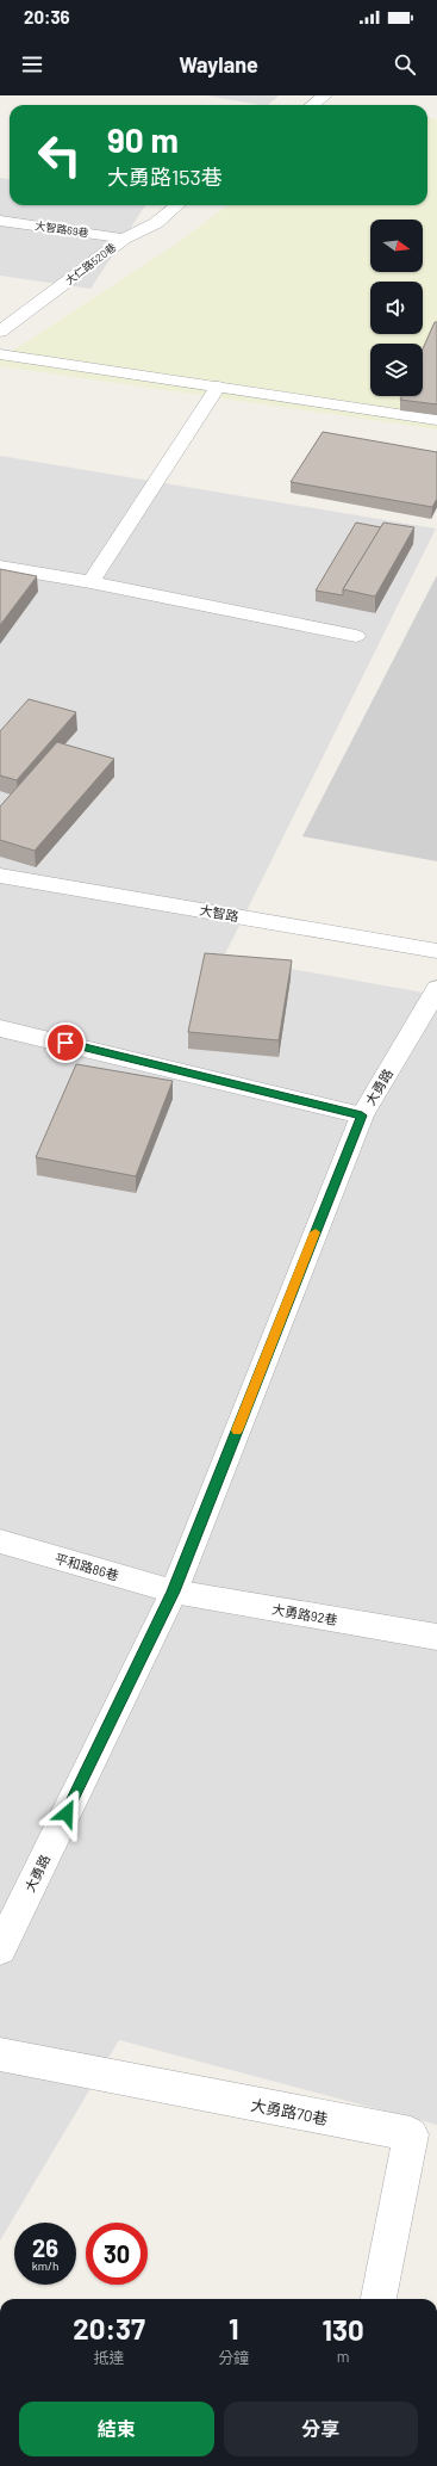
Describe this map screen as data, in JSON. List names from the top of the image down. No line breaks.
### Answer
{"streets":{"street":["大智路69巷","大仁路520巷","大智路","大勇路","平和路86巷","大勇路92巷","大勇路70巷"]},"crossings":[["大智路69巷","大仁路520巷"],["大勇路","平和路86巷"],["大勇路","大勇路92巷"],["平和路86巷","大勇路92巷"]],"north":"right","page":{"status":"20:36","header":"Waylane","turn":["90 m","大勇路153巷"],"speed":"26 km/h","limit":"30","eta":["20:37","抵達","1","分鐘","130","m"],"buttons":["結束","分享"]}}
